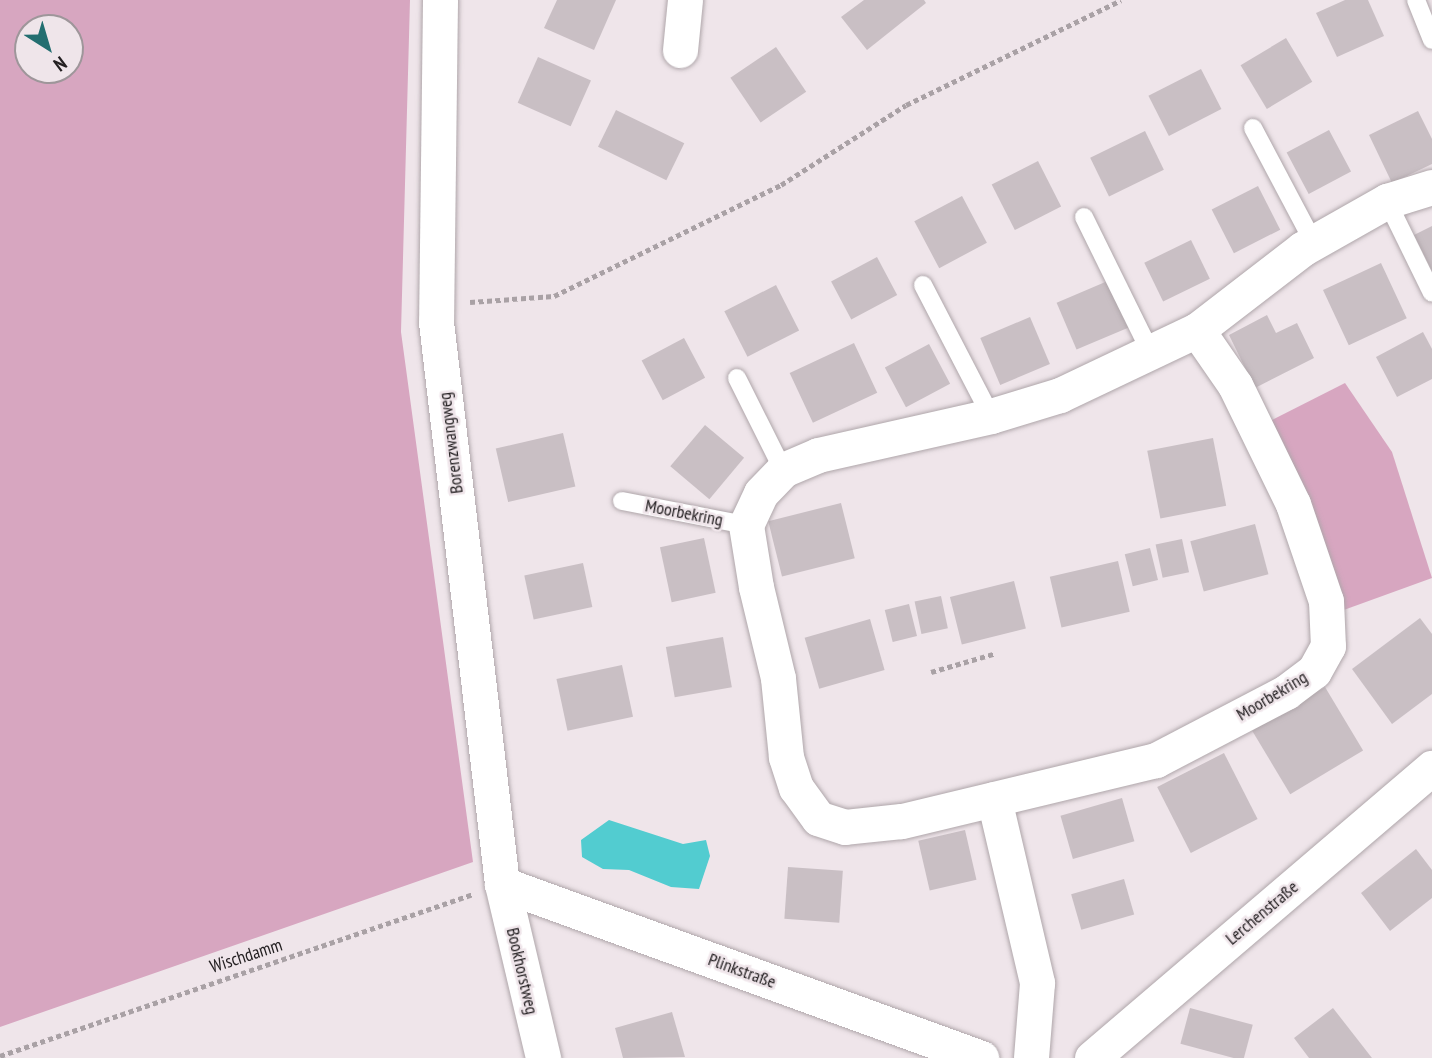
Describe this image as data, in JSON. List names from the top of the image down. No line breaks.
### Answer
{"streets":{"street":["Borenzwangweg","Moorbekring","Lerchenstraße","Bookhorstweg","Plinkstraße"],"path":["Wischdamm"]},"crossings":[["Borenzwangweg","Wischdamm"],["Borenzwangweg","Bookhorstweg"],["Borenzwangweg","Plinkstraße"],["Wischdamm","Bookhorstweg"],["Wischdamm","Plinkstraße"],["Bookhorstweg","Plinkstraße"]],"north":"bottom right"}
